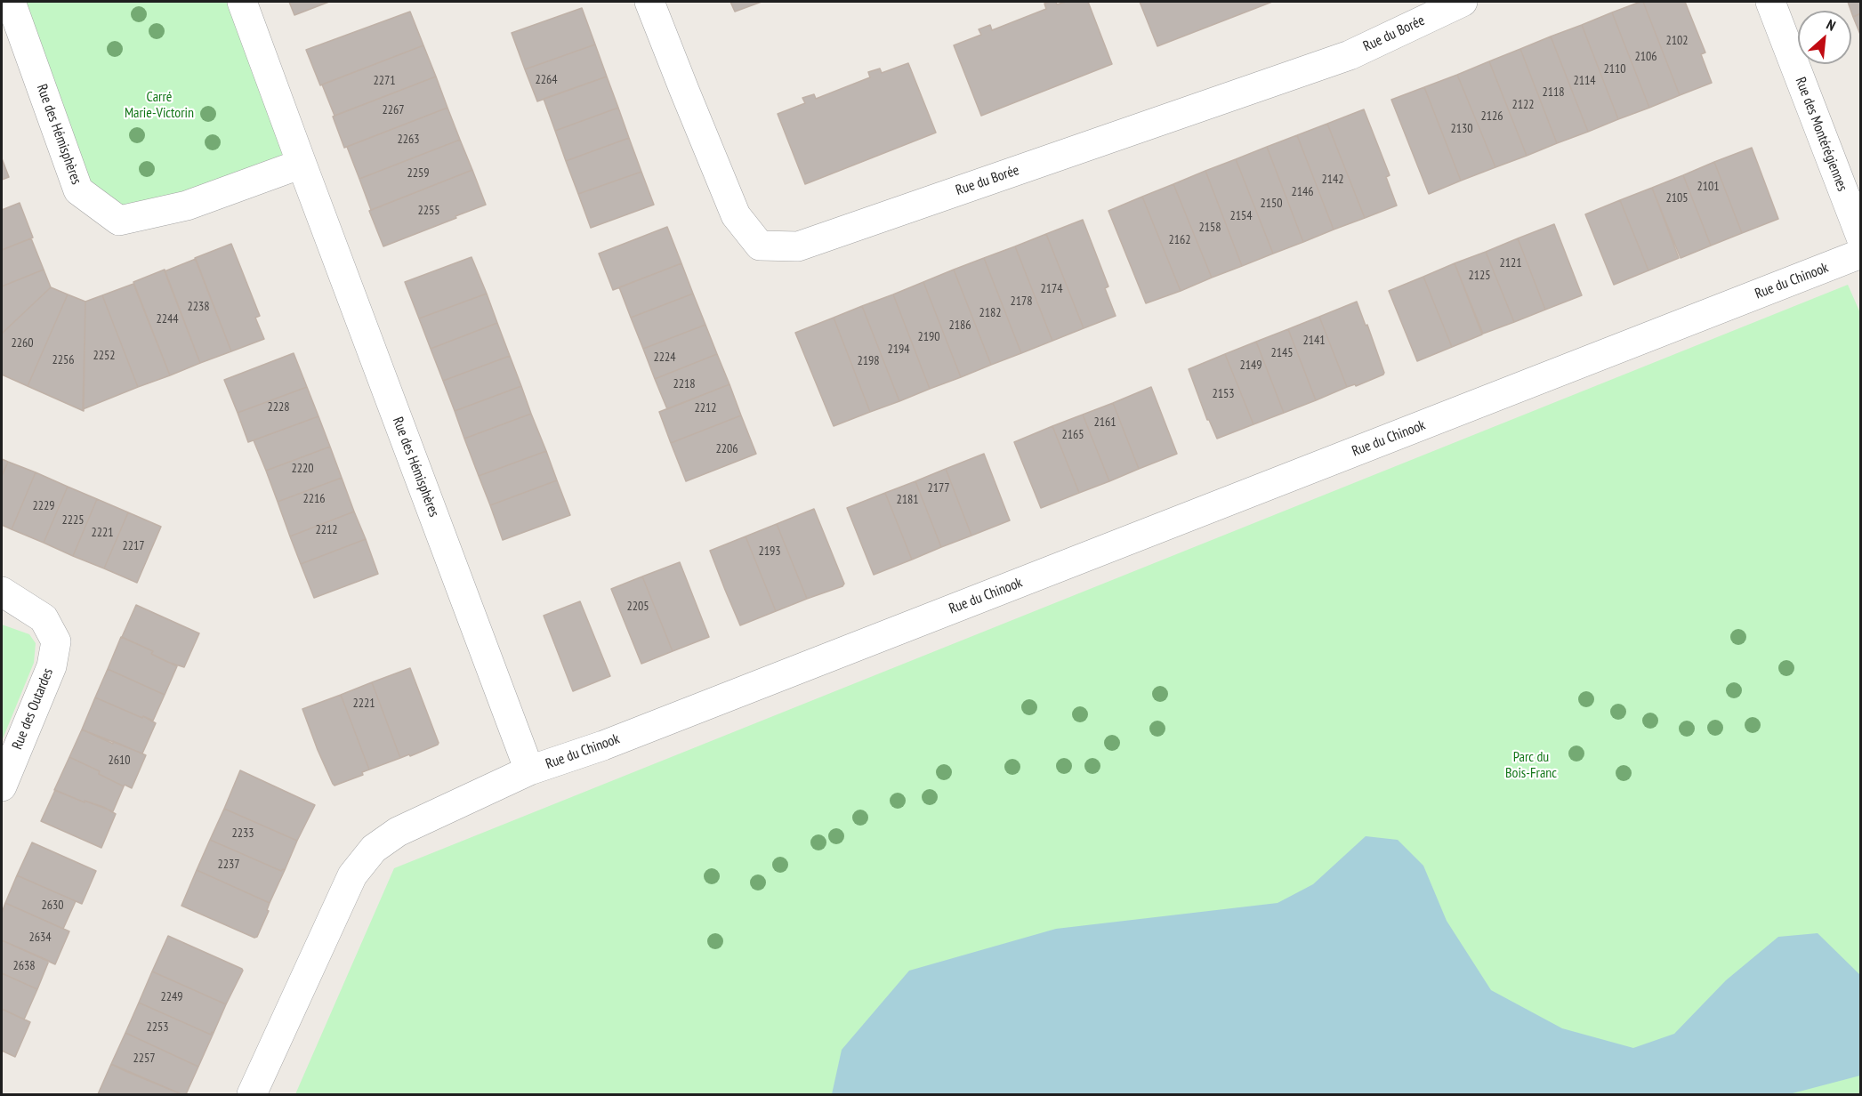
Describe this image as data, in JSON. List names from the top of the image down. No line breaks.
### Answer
{"streets":{"street":["Rue du Borée","Rue des Hémisphères","Rue des Montérégiennes","Rue du Chinook","Rue des Outardes"]},"crossings":[["Rue des Hémisphères","Rue du Chinook"]],"parks":["Carré Marie-Victorin","Parc du Bois-Franc"],"house_numbers":["2102","2106","2110","2264","2271","2114","2118","2122","2267","2126","2130","2263","2259","2142","2101","2146","2105","2150","2255","2154","2158","2162","2121","2125","2174","2178","2238","2182","2244","2186","2190","2141","2260","2194","2145","2252","2224","2256","2198","2149","2218","2153","2228","2212","2161","2165","2206","2220","2177","2216","2181","2229","2225","2212","2221","2217","2193","2205","2221","2610","2233","2237","2630","2634","2638","2249","2253","2257"],"north":"top right"}
